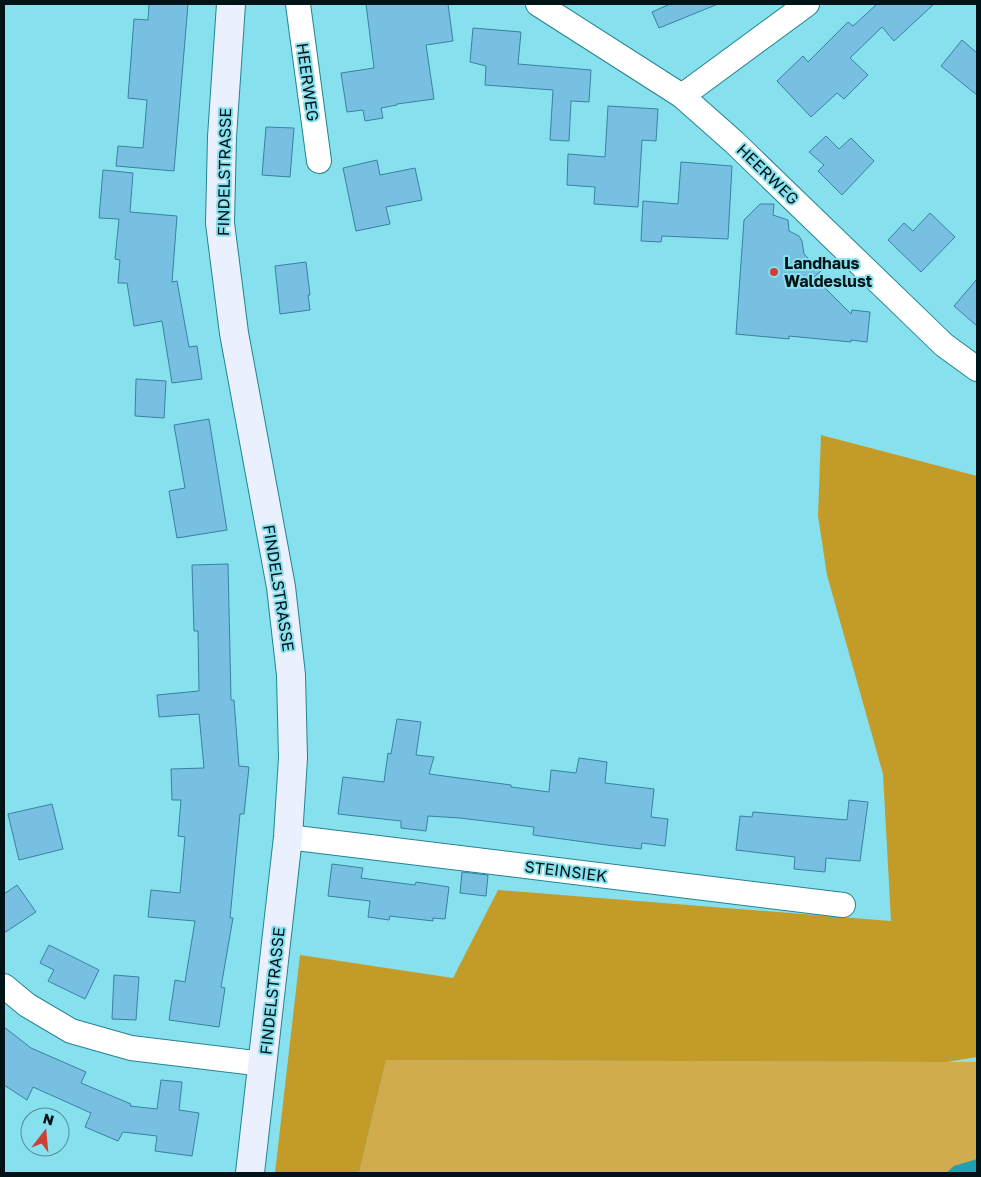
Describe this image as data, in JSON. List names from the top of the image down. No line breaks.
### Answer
{"streets":{"street":["HEERWEG","FINDELSTRASSE","STEINSIEK"]},"crossings":[["FINDELSTRASSE","STEINSIEK"]],"places":["Landhaus Waldeslust"],"north":"top"}
